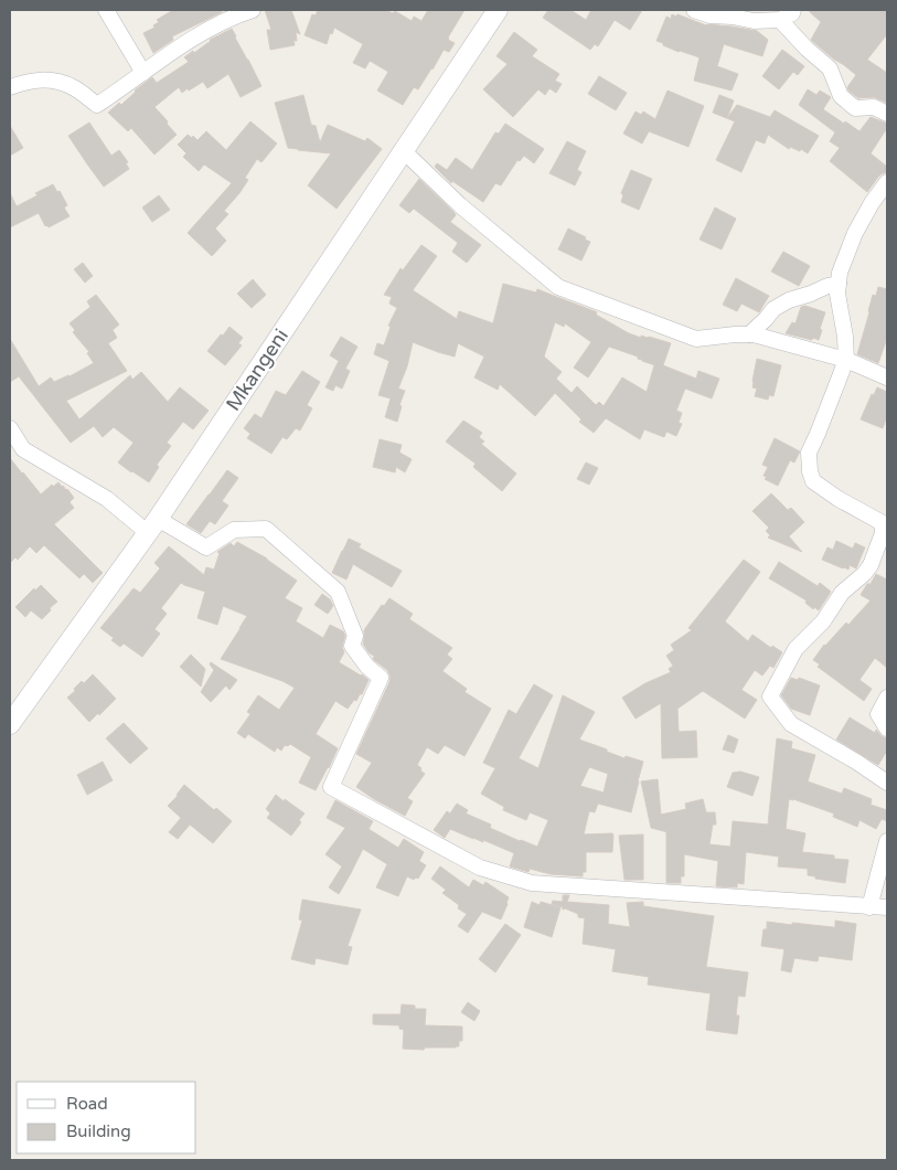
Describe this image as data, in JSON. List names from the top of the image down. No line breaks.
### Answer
{"streets":{"street":["Mkangeni"]},"legend":["Road","Building"]}
